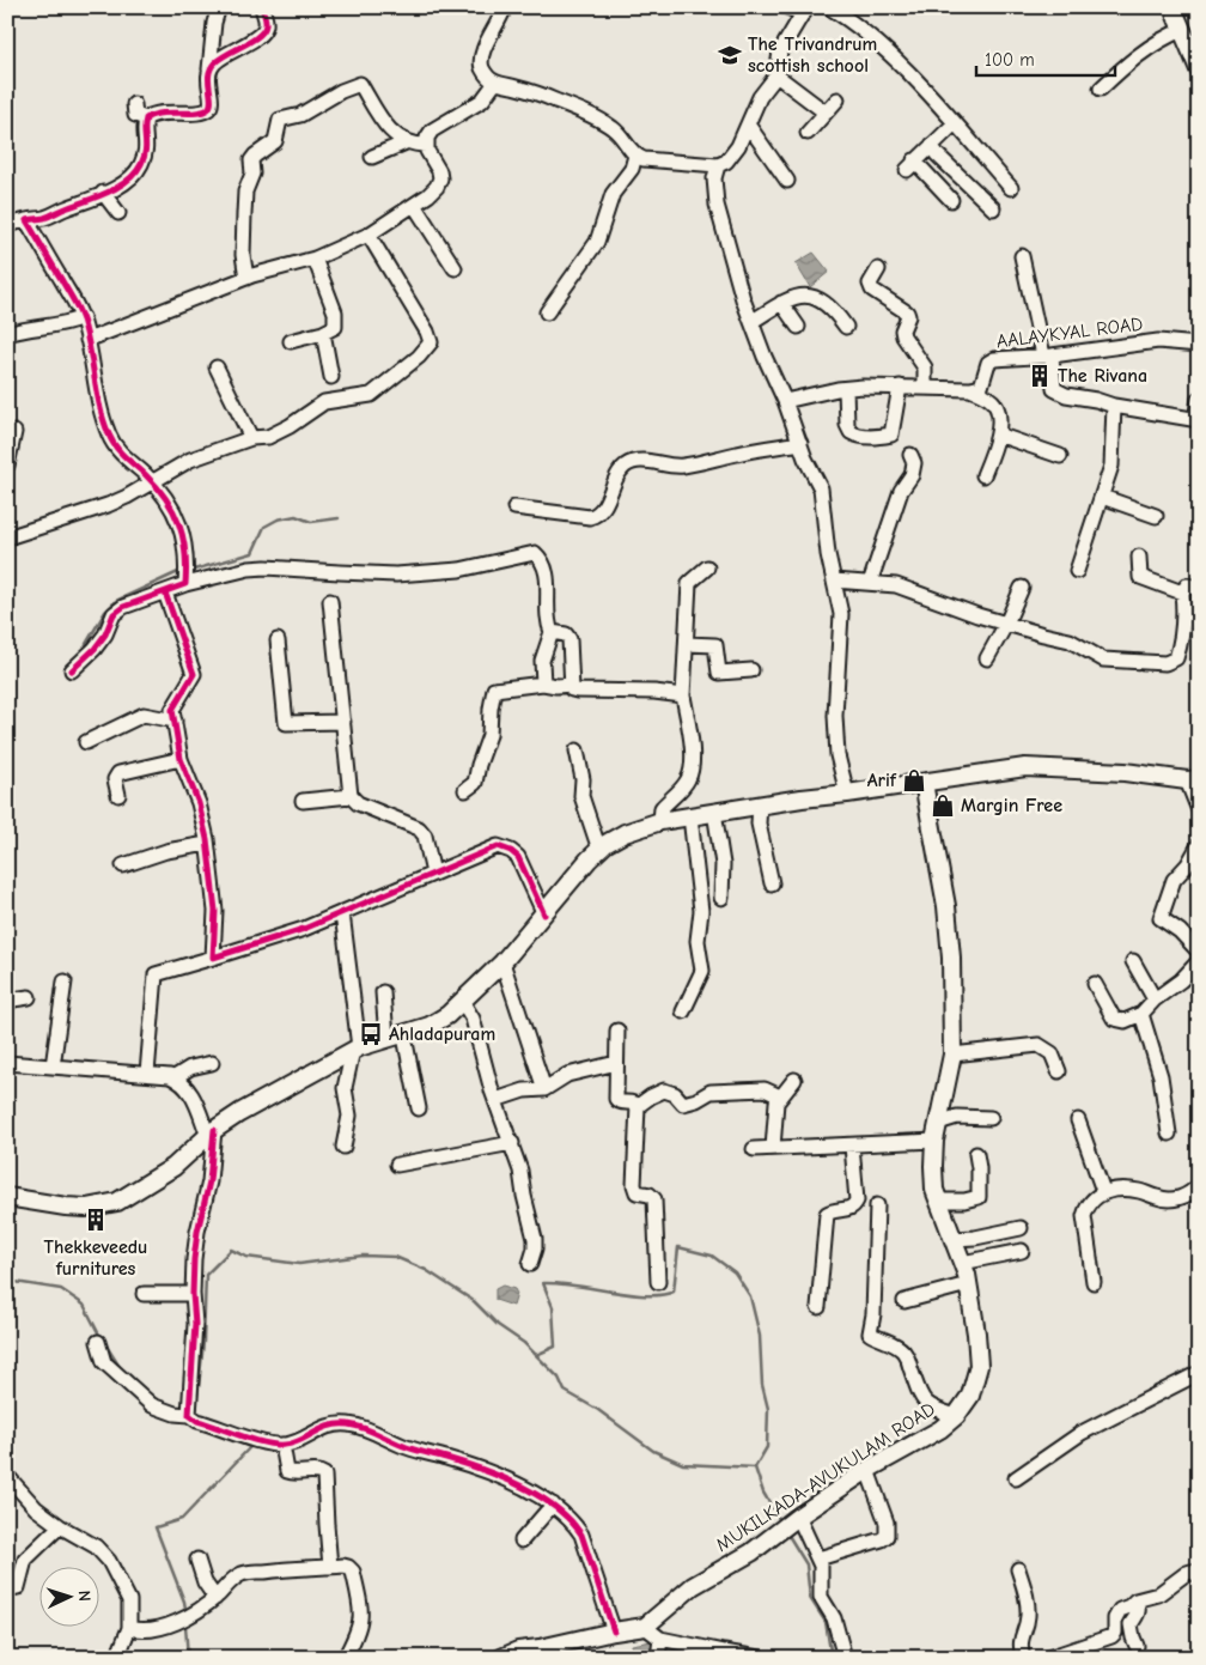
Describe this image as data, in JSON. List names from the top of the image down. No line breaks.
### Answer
{"streets":{"main road":["MUKILKADA-AVUKULAM ROAD"],"street":["AALAYKYAL ROAD"]},"places":{"school or university":["The Trivandrum scottish school"],"building":["The Rivana","Thekkeveedu furnitures"],"shop":["Arif","Margin Free"],"bus stop":["Ahladapuram"]},"scale_bar":"100 m","north":"right"}
